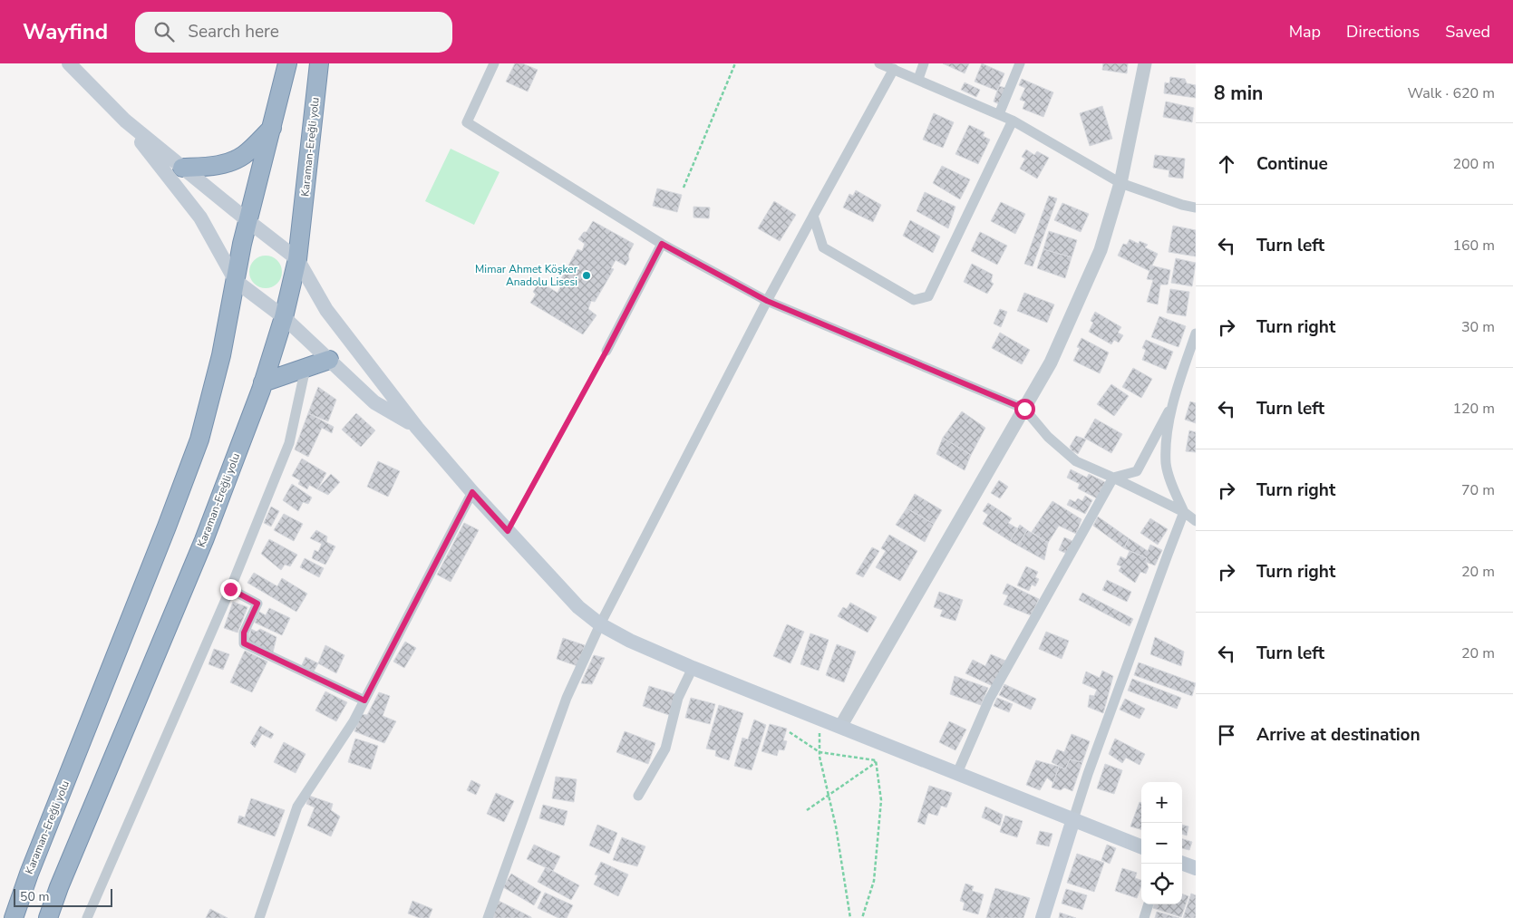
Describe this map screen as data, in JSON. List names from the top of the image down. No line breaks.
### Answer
{"streets":{"highway":["Karaman-Ereğli yolu"]},"places":["Mimar Ahmet Köşker Anadolu Lisesi"],"scale_bar":"50 m","page":{"header":"Wayfind","search":"Search here","nav":["Map","Directions","Saved"],"heading":["8 min","Walk · 620 m"],"list":[["Continue","200 m"],["Turn left","160 m"],["Turn right","30 m"],["Turn left","120 m"],["Turn right","70 m"],["Turn right","20 m"],["Turn left","20 m"],"Arrive at destination"],"map_buttons":["+","−"],"scale":"50 m"}}
